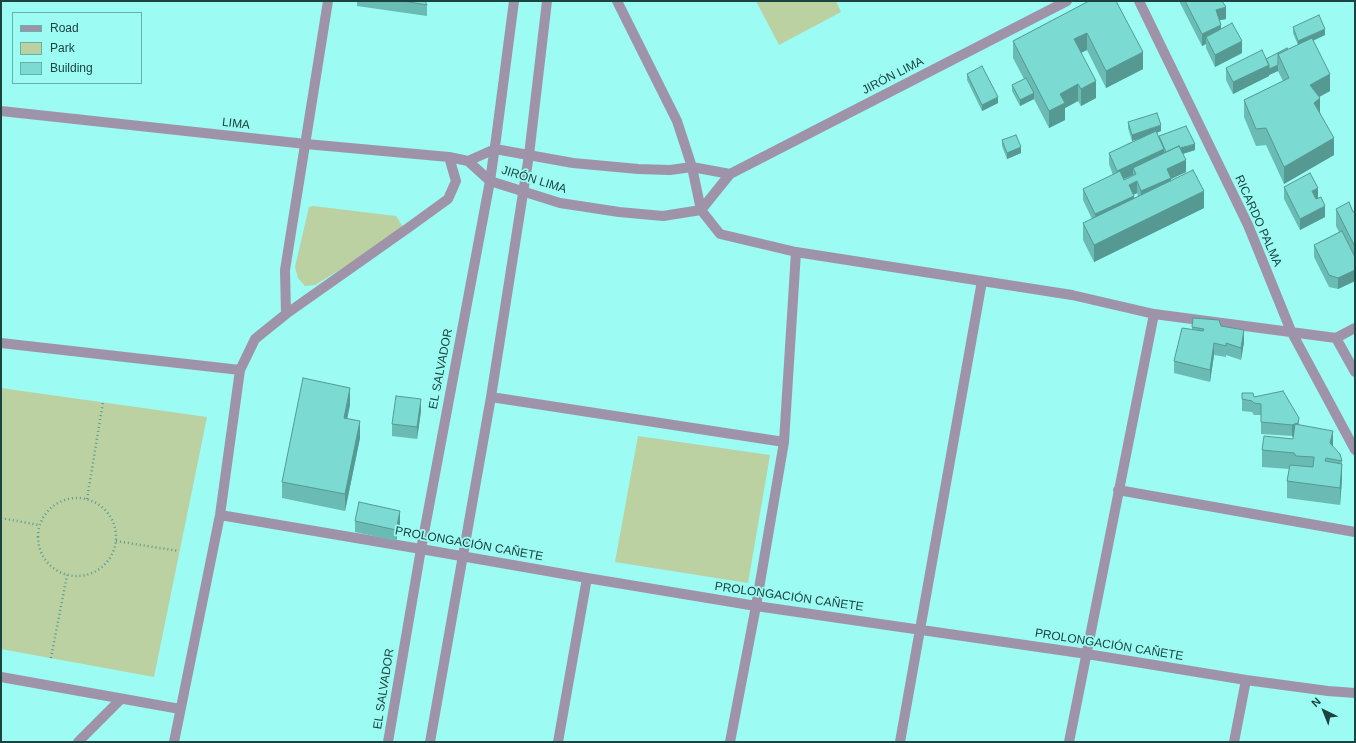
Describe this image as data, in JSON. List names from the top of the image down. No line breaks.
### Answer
{"streets":{"street":["JIRÓN LIMA","LIMA","RICARDO PALMA","EL SALVADOR","PROLONGACIÓN CAÑETE"]},"crossings":[["JIRÓN LIMA","LIMA"],["JIRÓN LIMA","EL SALVADOR"],["EL SALVADOR","PROLONGACIÓN CAÑETE"]],"legend":["Road","Park","Building"],"north":"top left"}
